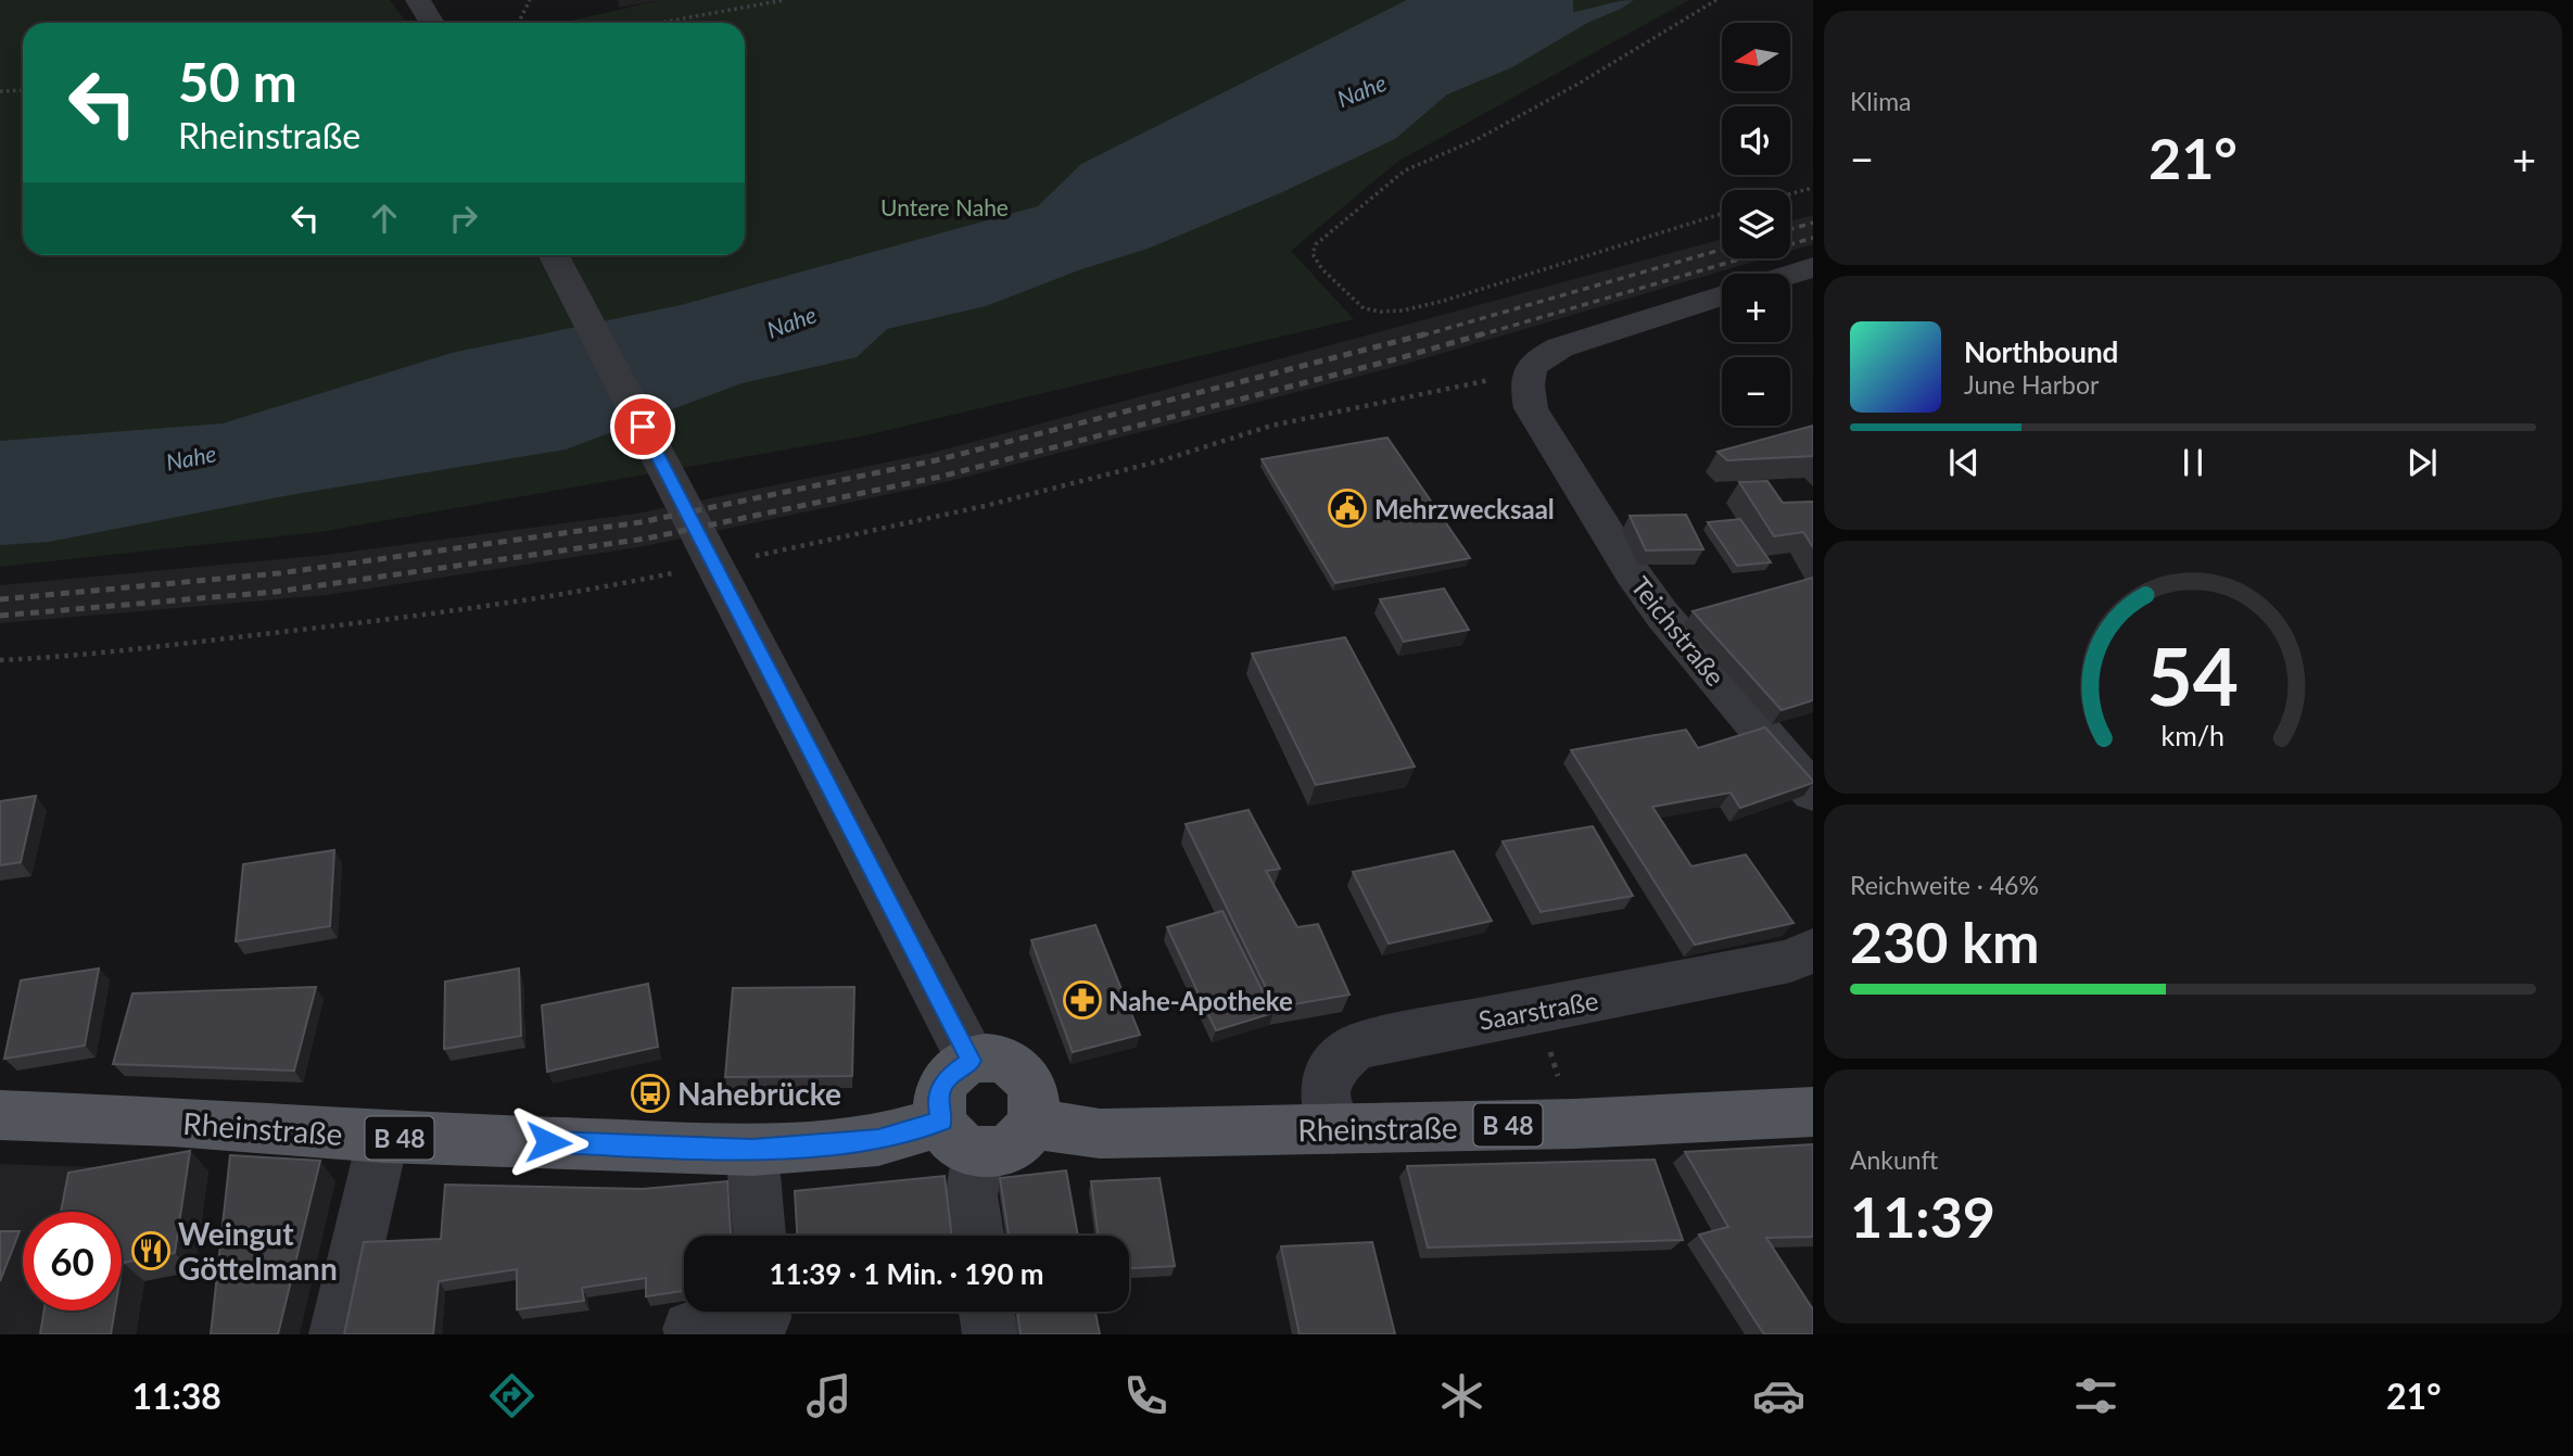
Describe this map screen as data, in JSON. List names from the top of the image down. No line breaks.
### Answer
{"streets":{"main road":["B 48","Rheinstraße"],"street":["Teichstraße","Saarstraße"]},"crossings":[["Saarstraße","Rheinstraße"]],"water":["Nahe"],"parks":["Untere Nahe"],"places":{"public building":["Mehrzwecksaal"],"pharmacy":["Nahe-Apotheke"],"bus stop":["Nahebrücke"],"restaurant":["Weingut Göttelmann"]},"north":"left","page":{"tile":["Klima",["Reichweite · 46%","230 km"],["Ankunft","11:39"]],"map_buttons":["+","−"],"turn":["50 m","Rheinstraße"],"heat":["−","21°","+"],"song":["Northbound","June Harbor"],"limit":"60","trip":"11:39 · 1 Min. · 190 m","tabs":["11:38","21°"],"gauge":["54","km/h"]}}
